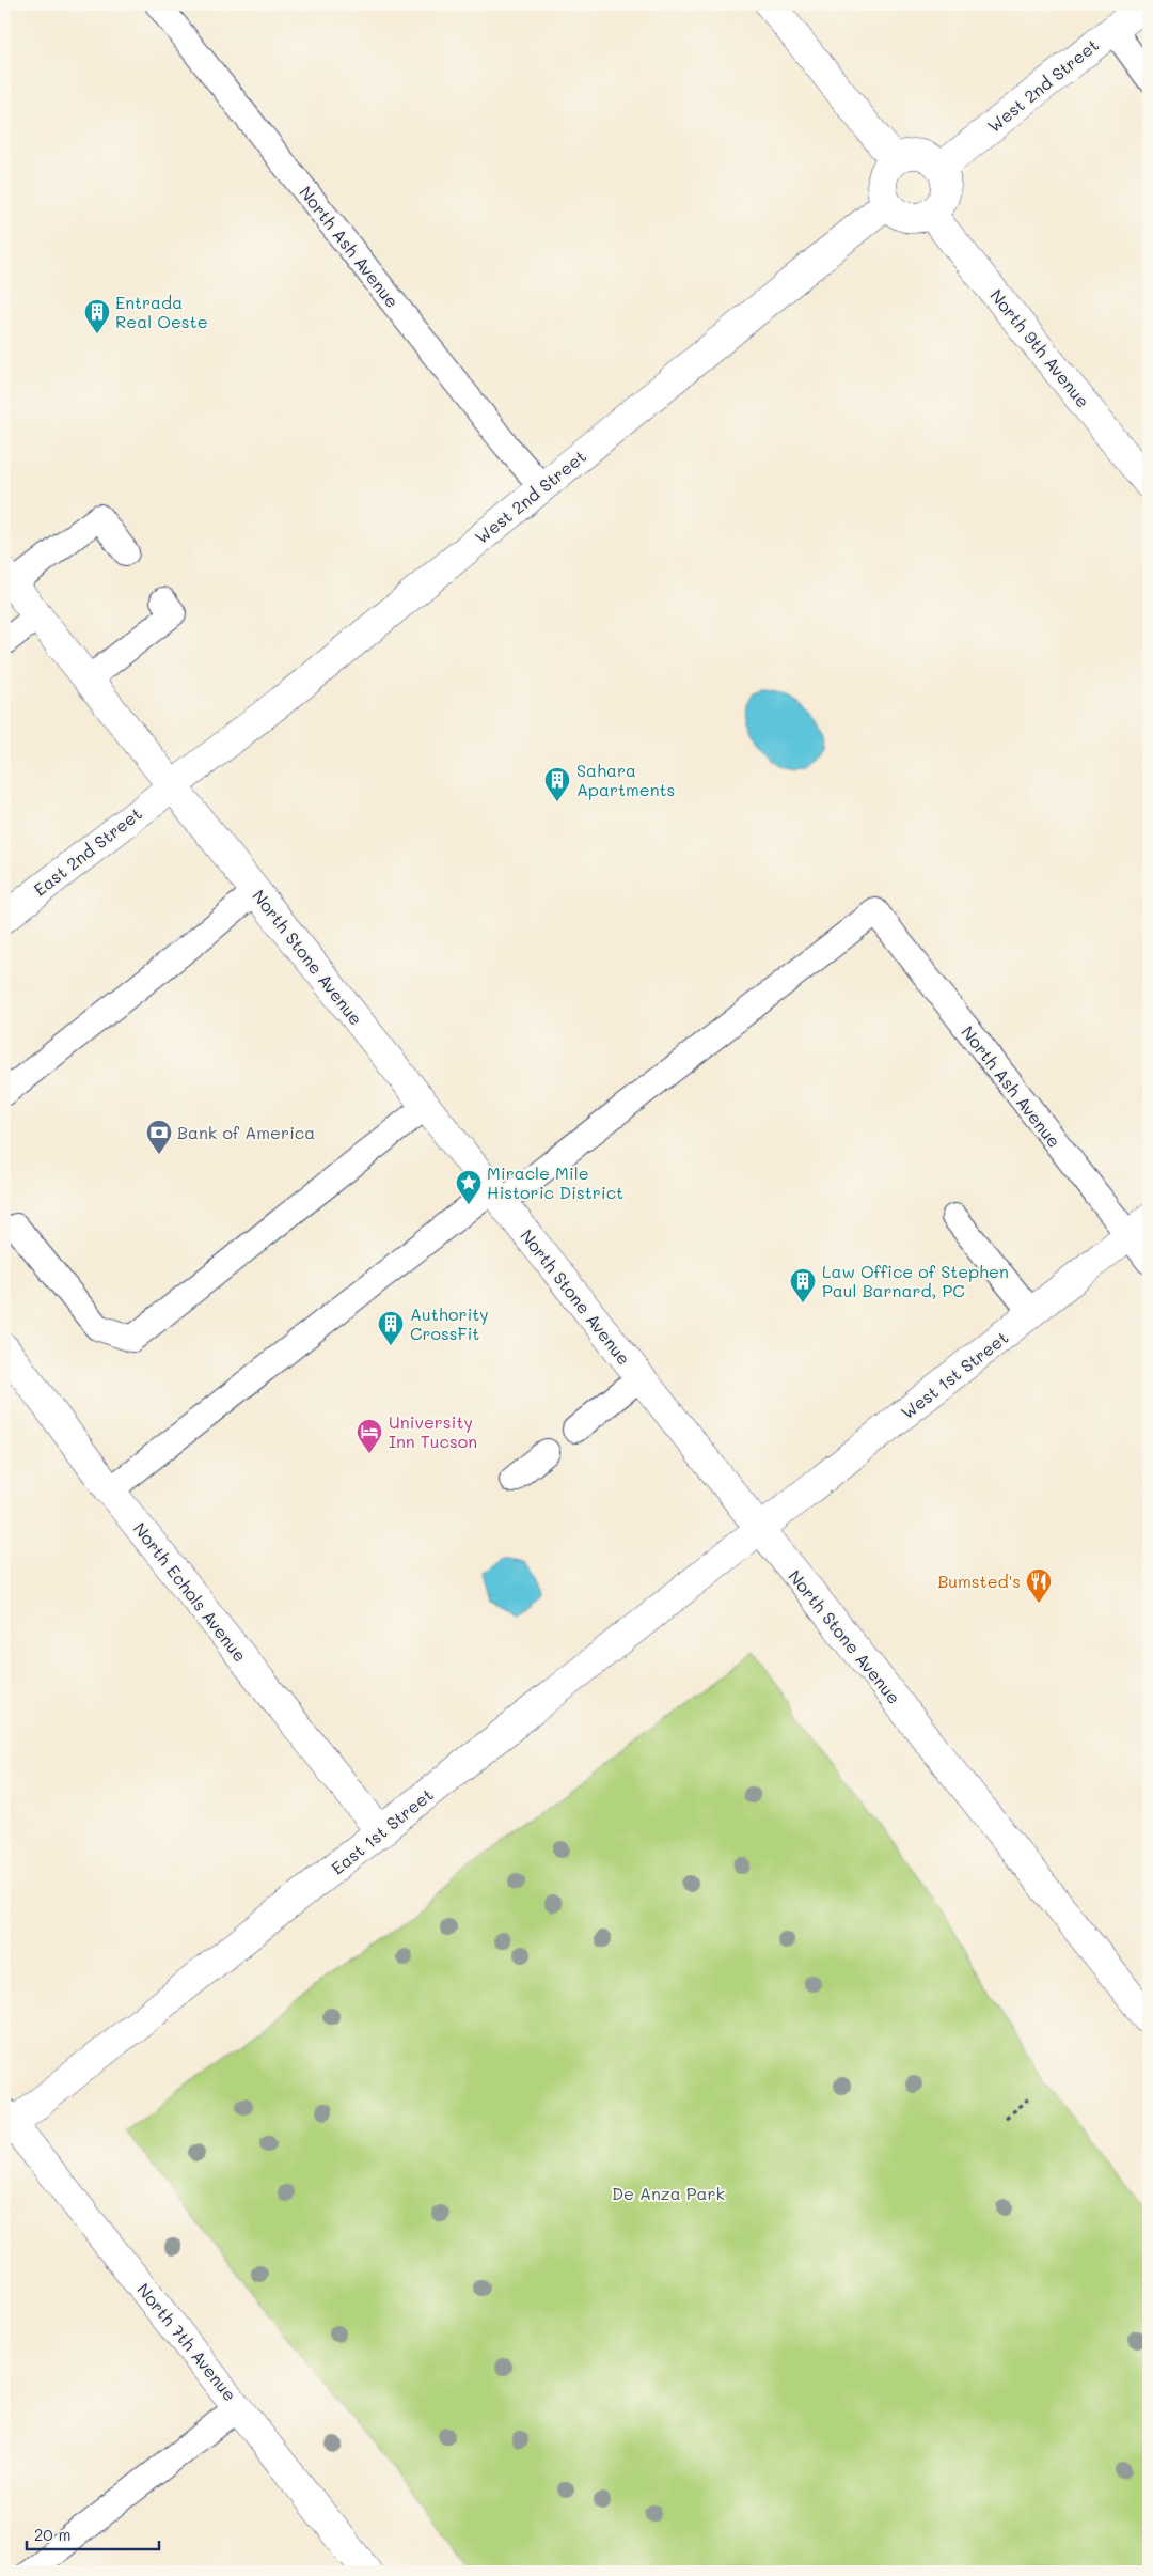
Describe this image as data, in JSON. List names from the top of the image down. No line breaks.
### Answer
{"streets":{"street":["West 2nd Street","North 9th Avenue","East 2nd Street","North Stone Avenue","West 1st Street","North Echols Avenue","East 1st Street","North 7th Avenue"],"lane":["North Ash Avenue"]},"crossings":[["West 2nd Street","North Ash Avenue"],["West 2nd Street","North 9th Avenue"],["West 2nd Street","East 2nd Street"],["West 2nd Street","North Stone Avenue"],["North Ash Avenue","North Stone Avenue"],["North Ash Avenue","West 1st Street"],["East 2nd Street","North Stone Avenue"],["North Stone Avenue","West 1st Street"],["North Stone Avenue","East 1st Street"],["West 1st Street","East 1st Street"],["North Echols Avenue","East 1st Street"],["East 1st Street","North 7th Avenue"]],"parks":["De Anza Park"],"places":{"building":["Entrada Real Oeste","Sahara Apartments","Law Office of Stephen Paul Barnard, PC","Authority CrossFit"],"bank":["Bank of America"],"place":["Miracle Mile Historic District"],"hotel":["University Inn Tucson"],"restaurant":["Bumsted's"]},"scale_bar":"20 m"}
